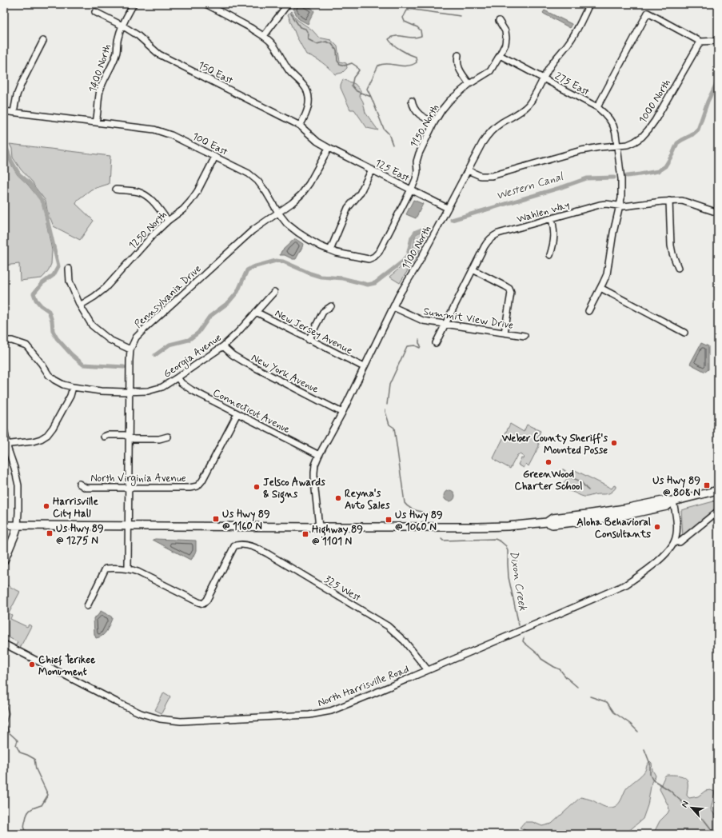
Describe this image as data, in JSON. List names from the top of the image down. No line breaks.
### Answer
{"streets":{"street":["1400 North","150 East","275 East","1000 North","1150 North","100 East","125 East","Wahlen Way","1250 North","1100 North","Pennsylvania Drive","Summit View Drive","New Jersey Avenue","Georgia Avenue","New York Avenue","Connecticut Avenue","North Virginia Avenue","325 West","North Harrisville Road"]},"crossings":[["1400 North","150 East"],["1400 North","100 East"],["150 East","125 East"],["150 East","Pennsylvania Drive"],["275 East","1000 North"],["275 East","1150 North"],["275 East","Wahlen Way"],["275 East","1100 North"],["1000 North","1100 North"],["1150 North","100 East"],["1150 North","125 East"],["100 East","1250 North"],["100 East","Pennsylvania Drive"],["125 East","1100 North"],["125 East","Pennsylvania Drive"],["Wahlen Way","Summit View Drive"],["1100 North","Summit View Drive"],["1100 North","New Jersey Avenue"],["1100 North","New York Avenue"],["1100 North","Connecticut Avenue"],["Pennsylvania Drive","Georgia Avenue"],["Pennsylvania Drive","North Virginia Avenue"],["Pennsylvania Drive","325 West"],["New Jersey Avenue","Georgia Avenue"],["Georgia Avenue","New York Avenue"],["Georgia Avenue","Connecticut Avenue"],["Connecticut Avenue","North Virginia Avenue"],["325 West","North Harrisville Road"]],"water":["Western Canal","Dixon Creek"],"places":{"other":["Weber County Sheriff's Mounted Posse","GreenWood Charter School","Jelsco Awards & Signs","Reyna's Auto Sales","Harrisville City Hall","Aloha Behavioral Consultants","Chief Terikee Monument"],"transit":["Us Hwy 89 @ 808 N","Us Hwy 89 @ 1160 N","Us Hwy 89 @ 1060 N","Us Hwy 89 @ 1275 N","Highway 89 @ 1101 N"]},"north":"top left"}
